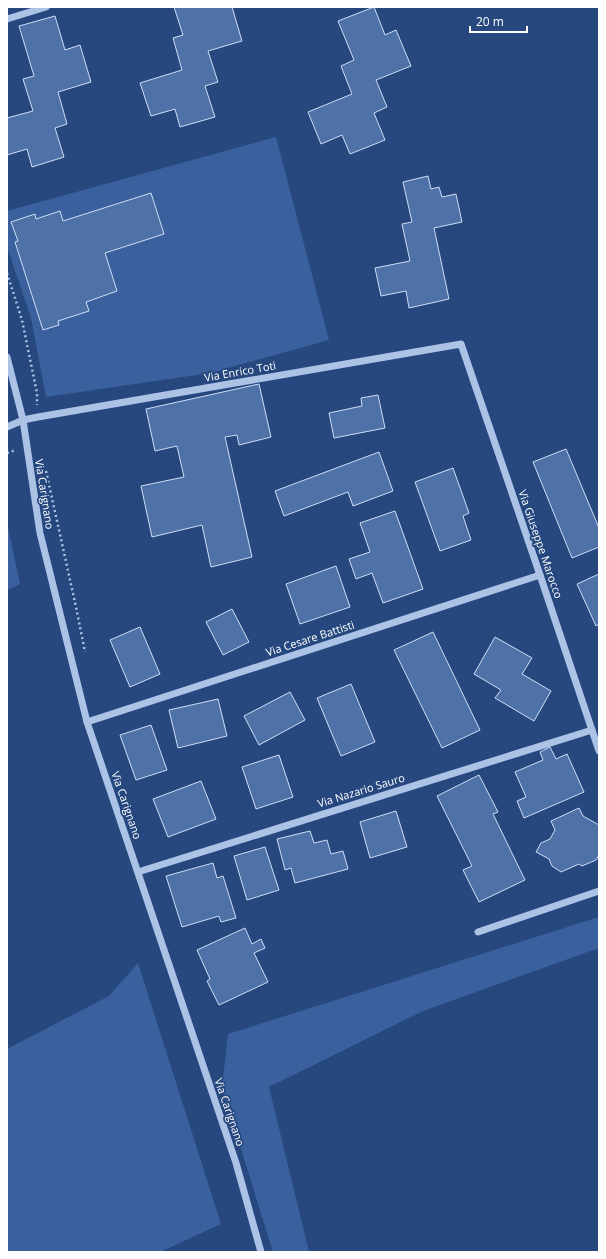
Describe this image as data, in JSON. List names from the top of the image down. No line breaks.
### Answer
{"streets":{"street":["Via Enrico Toti","Via Carignano","Via Giuseppe Marocco","Via Cesare Battisti","Via Nazario Sauro"]},"crossings":[["Via Enrico Toti","Via Carignano"],["Via Enrico Toti","Via Giuseppe Marocco"],["Via Carignano","Via Cesare Battisti"],["Via Carignano","Via Nazario Sauro"],["Via Giuseppe Marocco","Via Cesare Battisti"],["Via Giuseppe Marocco","Via Nazario Sauro"]],"scale_bar":"20 m"}
